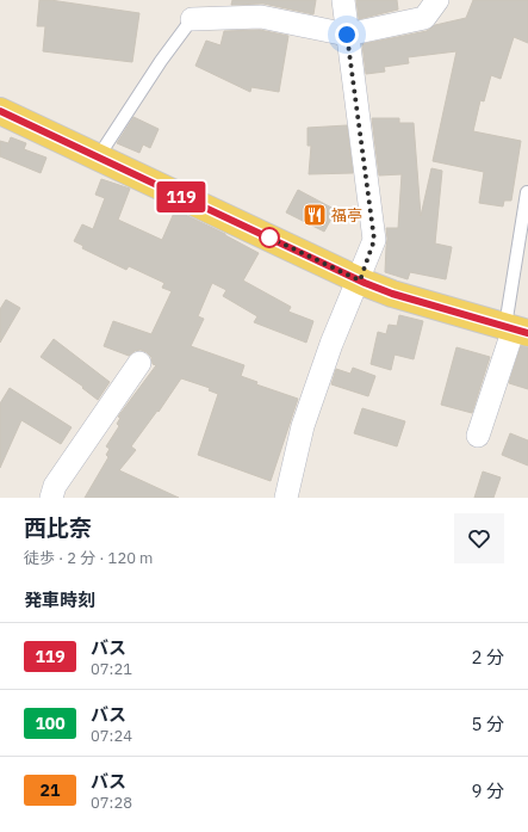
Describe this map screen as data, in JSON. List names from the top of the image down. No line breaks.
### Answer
{"places":{"restaurant":["福亭"]},"lines":["bus line 119"],"page":{"on_map":"119","heading":[["西比奈","徒歩 · 2 分 · 120 m"],"発車時刻"],"list":[{"mark":"119","name":"バス","note":"07:21","value":"2 分"},{"mark":"100","name":"バス","note":"07:24","value":"5 分"},{"mark":"21","name":"バス","note":"07:28","value":"9 分"}]}}
